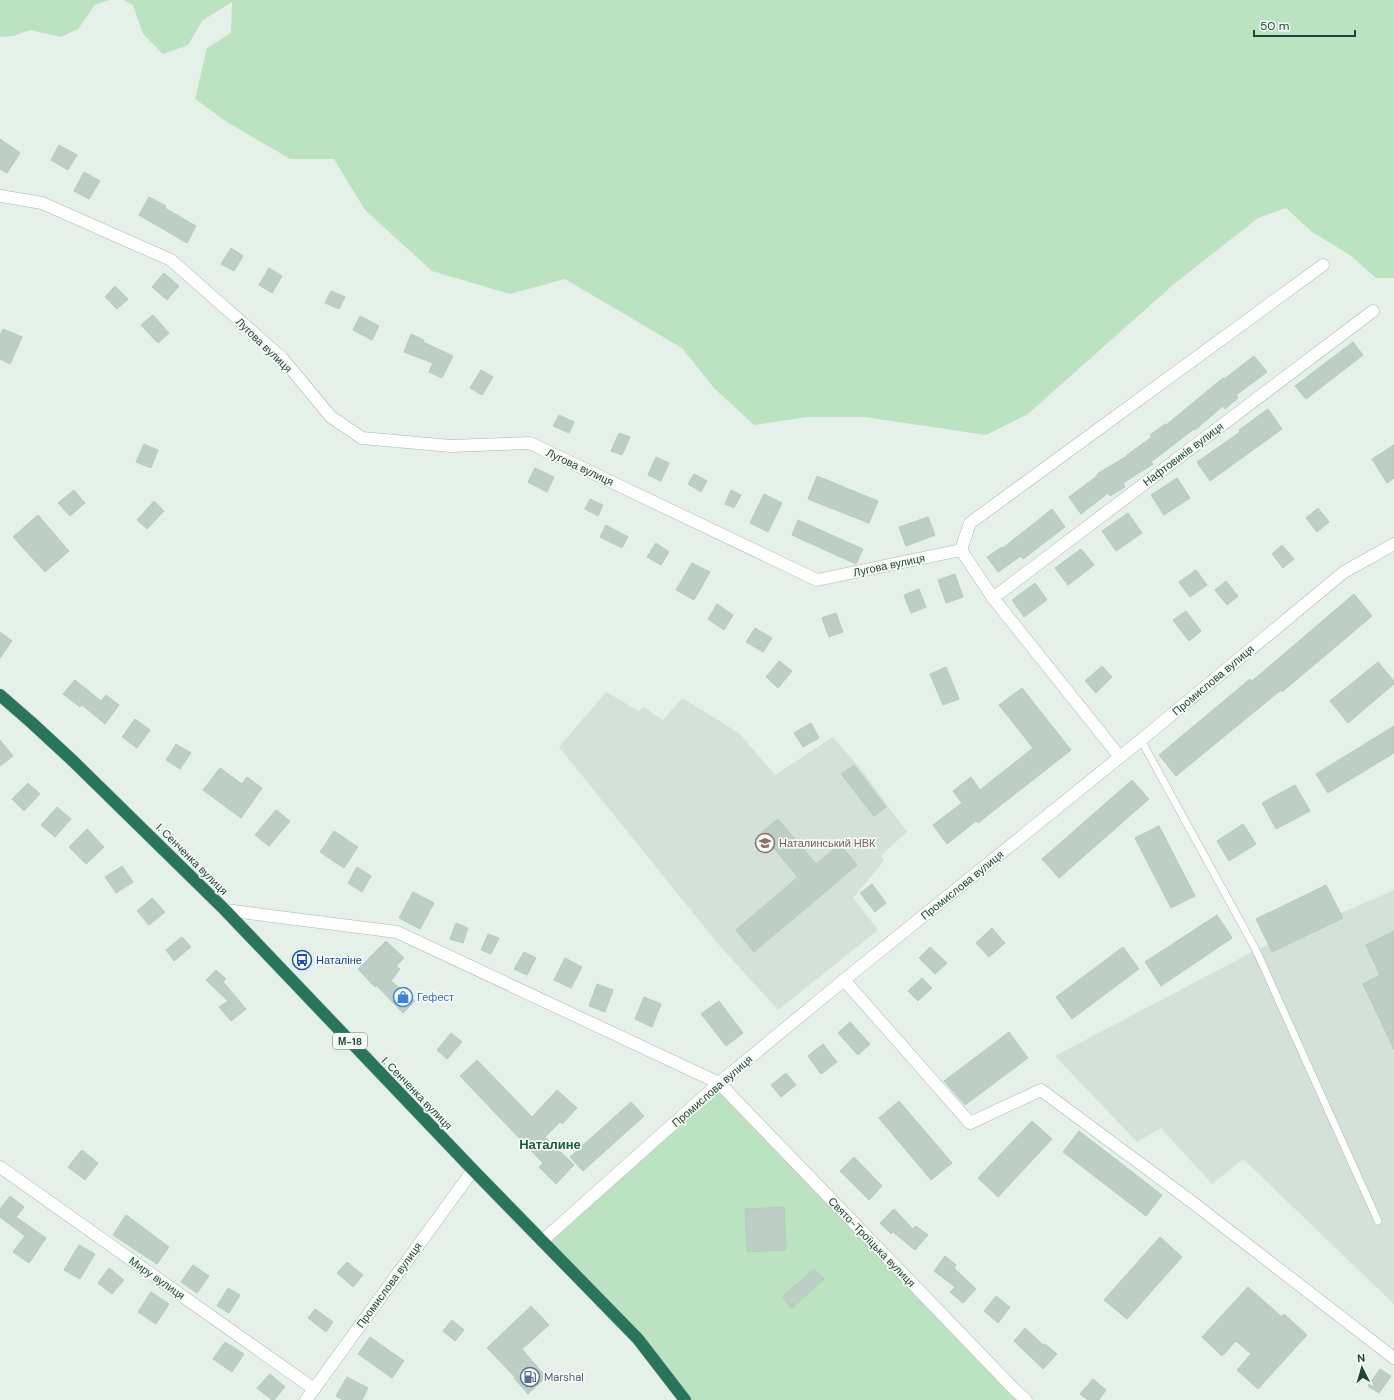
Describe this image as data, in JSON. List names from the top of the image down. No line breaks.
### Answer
{"streets":{"highway":["І. Сенченка вулиця","М-18"],"street":["Лугова вулиця","Нафтовиків вулиця","Промислова вулиця","Свято-Троїцька вулиця","Миру вулиця"]},"crossings":[["Промислова вулиця","І. Сенченка вулиця"],["Промислова вулиця","Свято-Троїцька вулиця"],["Промислова вулиця","Миру вулиця"]],"districts":["Наталине"],"places":{"school or university":["Наталинський НВК"],"bus stop":["Наталіне"],"shop":["Гефест"],"fuel station":["Marshal"]},"scale_bar":"50 m","north":"top"}
